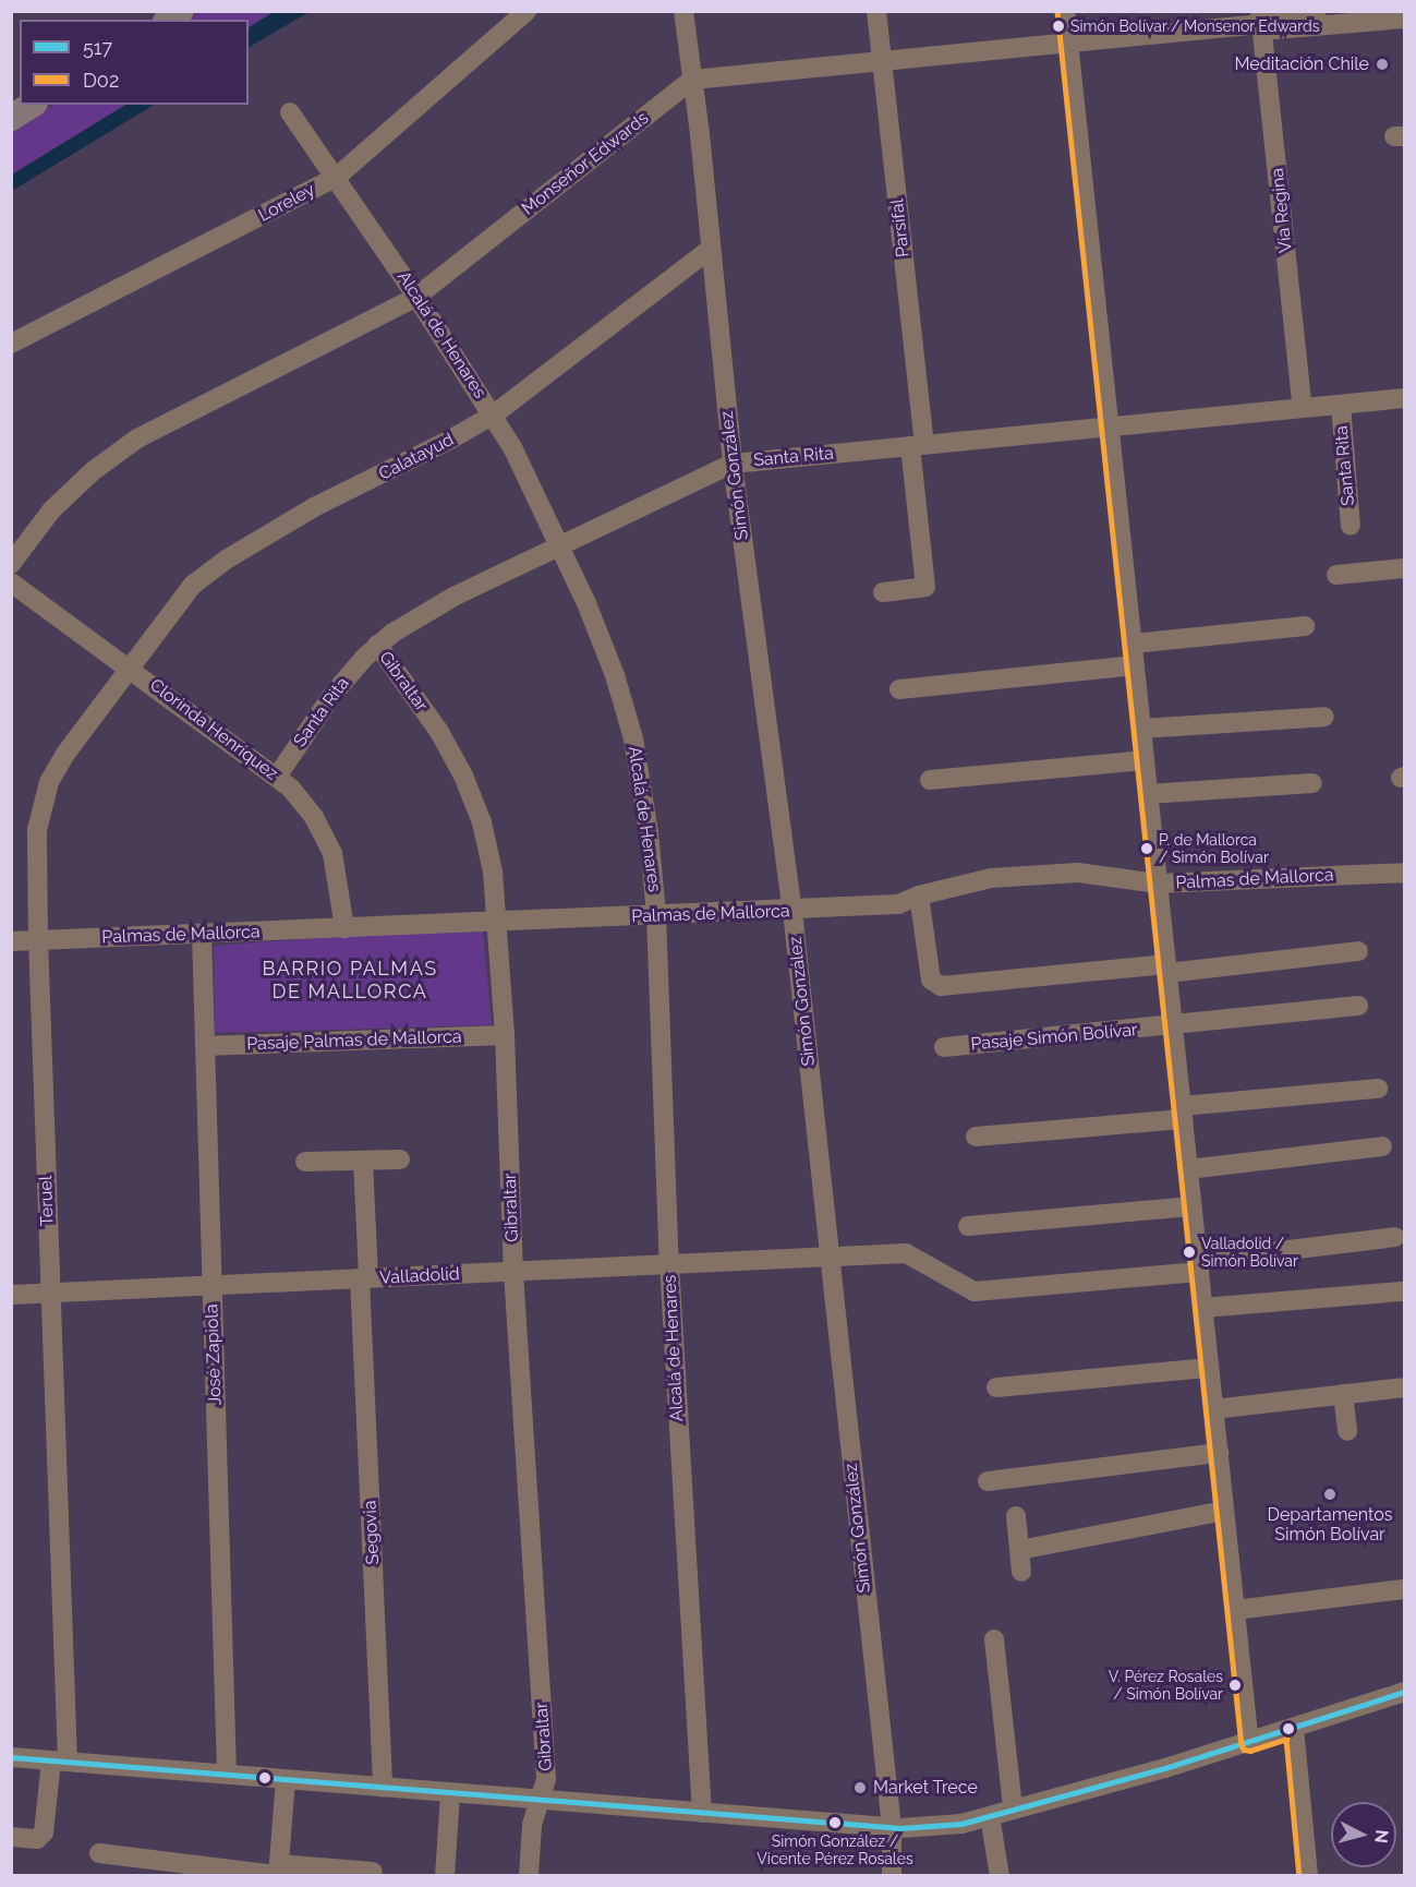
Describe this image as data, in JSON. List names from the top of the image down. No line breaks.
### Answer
{"streets":{"street":["Monseñor Edwards","Loreley","Vía Regina","Parsifal","Alcalá de Henares","Calatayud","Santa Rita","Simón González","Gibraltar","Clorinda Henríquez","Palmas de Mallorca","Pasaje Simón Bolívar","Pasaje Palmas de Mallorca","Teruel","Valladolid","José Zapiola","Segovia"]},"crossings":[["Monseñor Edwards","Alcalá de Henares"],["Monseñor Edwards","Simón González"],["Loreley","Alcalá de Henares"],["Vía Regina","Santa Rita"],["Parsifal","Santa Rita"],["Alcalá de Henares","Calatayud"],["Alcalá de Henares","Santa Rita"],["Alcalá de Henares","Palmas de Mallorca"],["Alcalá de Henares","Valladolid"],["Calatayud","Simón González"],["Calatayud","Clorinda Henríquez"],["Calatayud","Teruel"],["Santa Rita","Simón González"],["Santa Rita","Gibraltar"],["Santa Rita","Clorinda Henríquez"],["Simón González","Palmas de Mallorca"],["Simón González","Valladolid"],["Gibraltar","Palmas de Mallorca"],["Gibraltar","Pasaje Palmas de Mallorca"],["Gibraltar","Valladolid"],["Clorinda Henríquez","Palmas de Mallorca"],["Clorinda Henríquez","Teruel"],["Palmas de Mallorca","Teruel"],["Palmas de Mallorca","José Zapiola"],["Pasaje Palmas de Mallorca","José Zapiola"],["Teruel","Valladolid"],["Valladolid","José Zapiola"],["Valladolid","Segovia"]],"districts":["BARRIO PALMAS DE MALLORCA"],"places":["Simón Bolívar / Monsenor Edwards","Meditación Chile","P. de Mallorca / Simón Bolívar","Valladolid / Simón Bolívar","Departamentos Simón Bolívar","V. Pérez Rosales / Simón Bolívar","Market Trece","Simón González / Vicente Pérez Rosales"],"lines":["transit line D02","transit line 517"],"legend":["517","D02"],"north":"right"}
